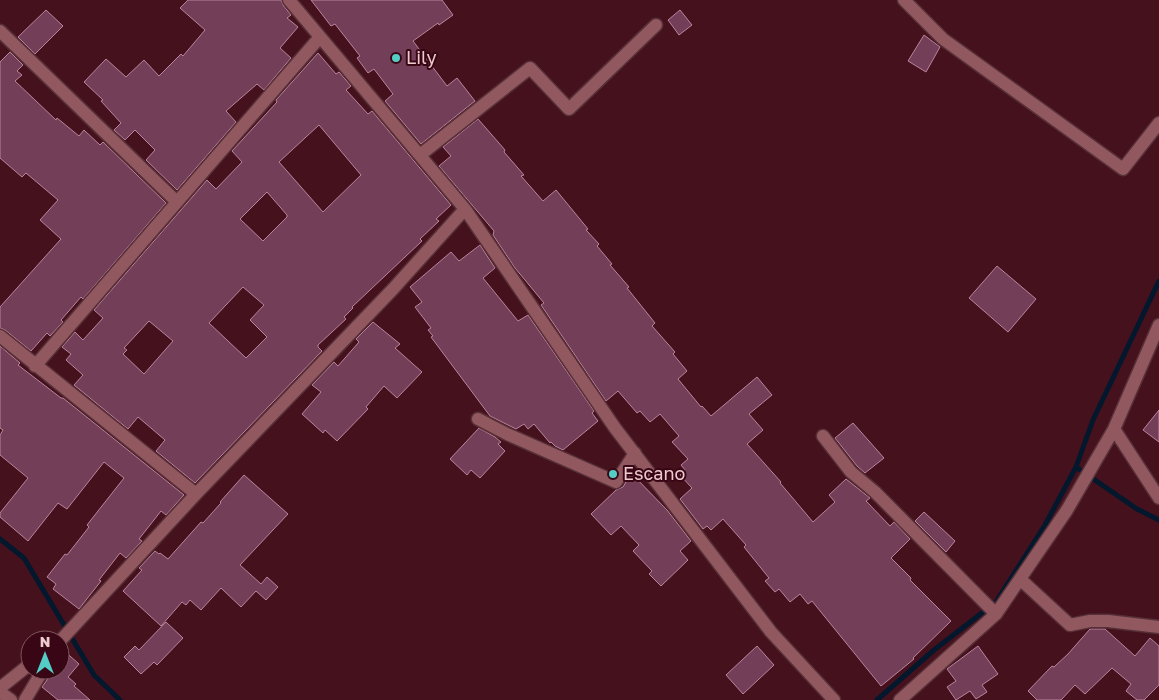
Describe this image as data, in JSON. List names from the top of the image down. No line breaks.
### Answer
{"places":["Lily","Escano"],"north":"top"}
